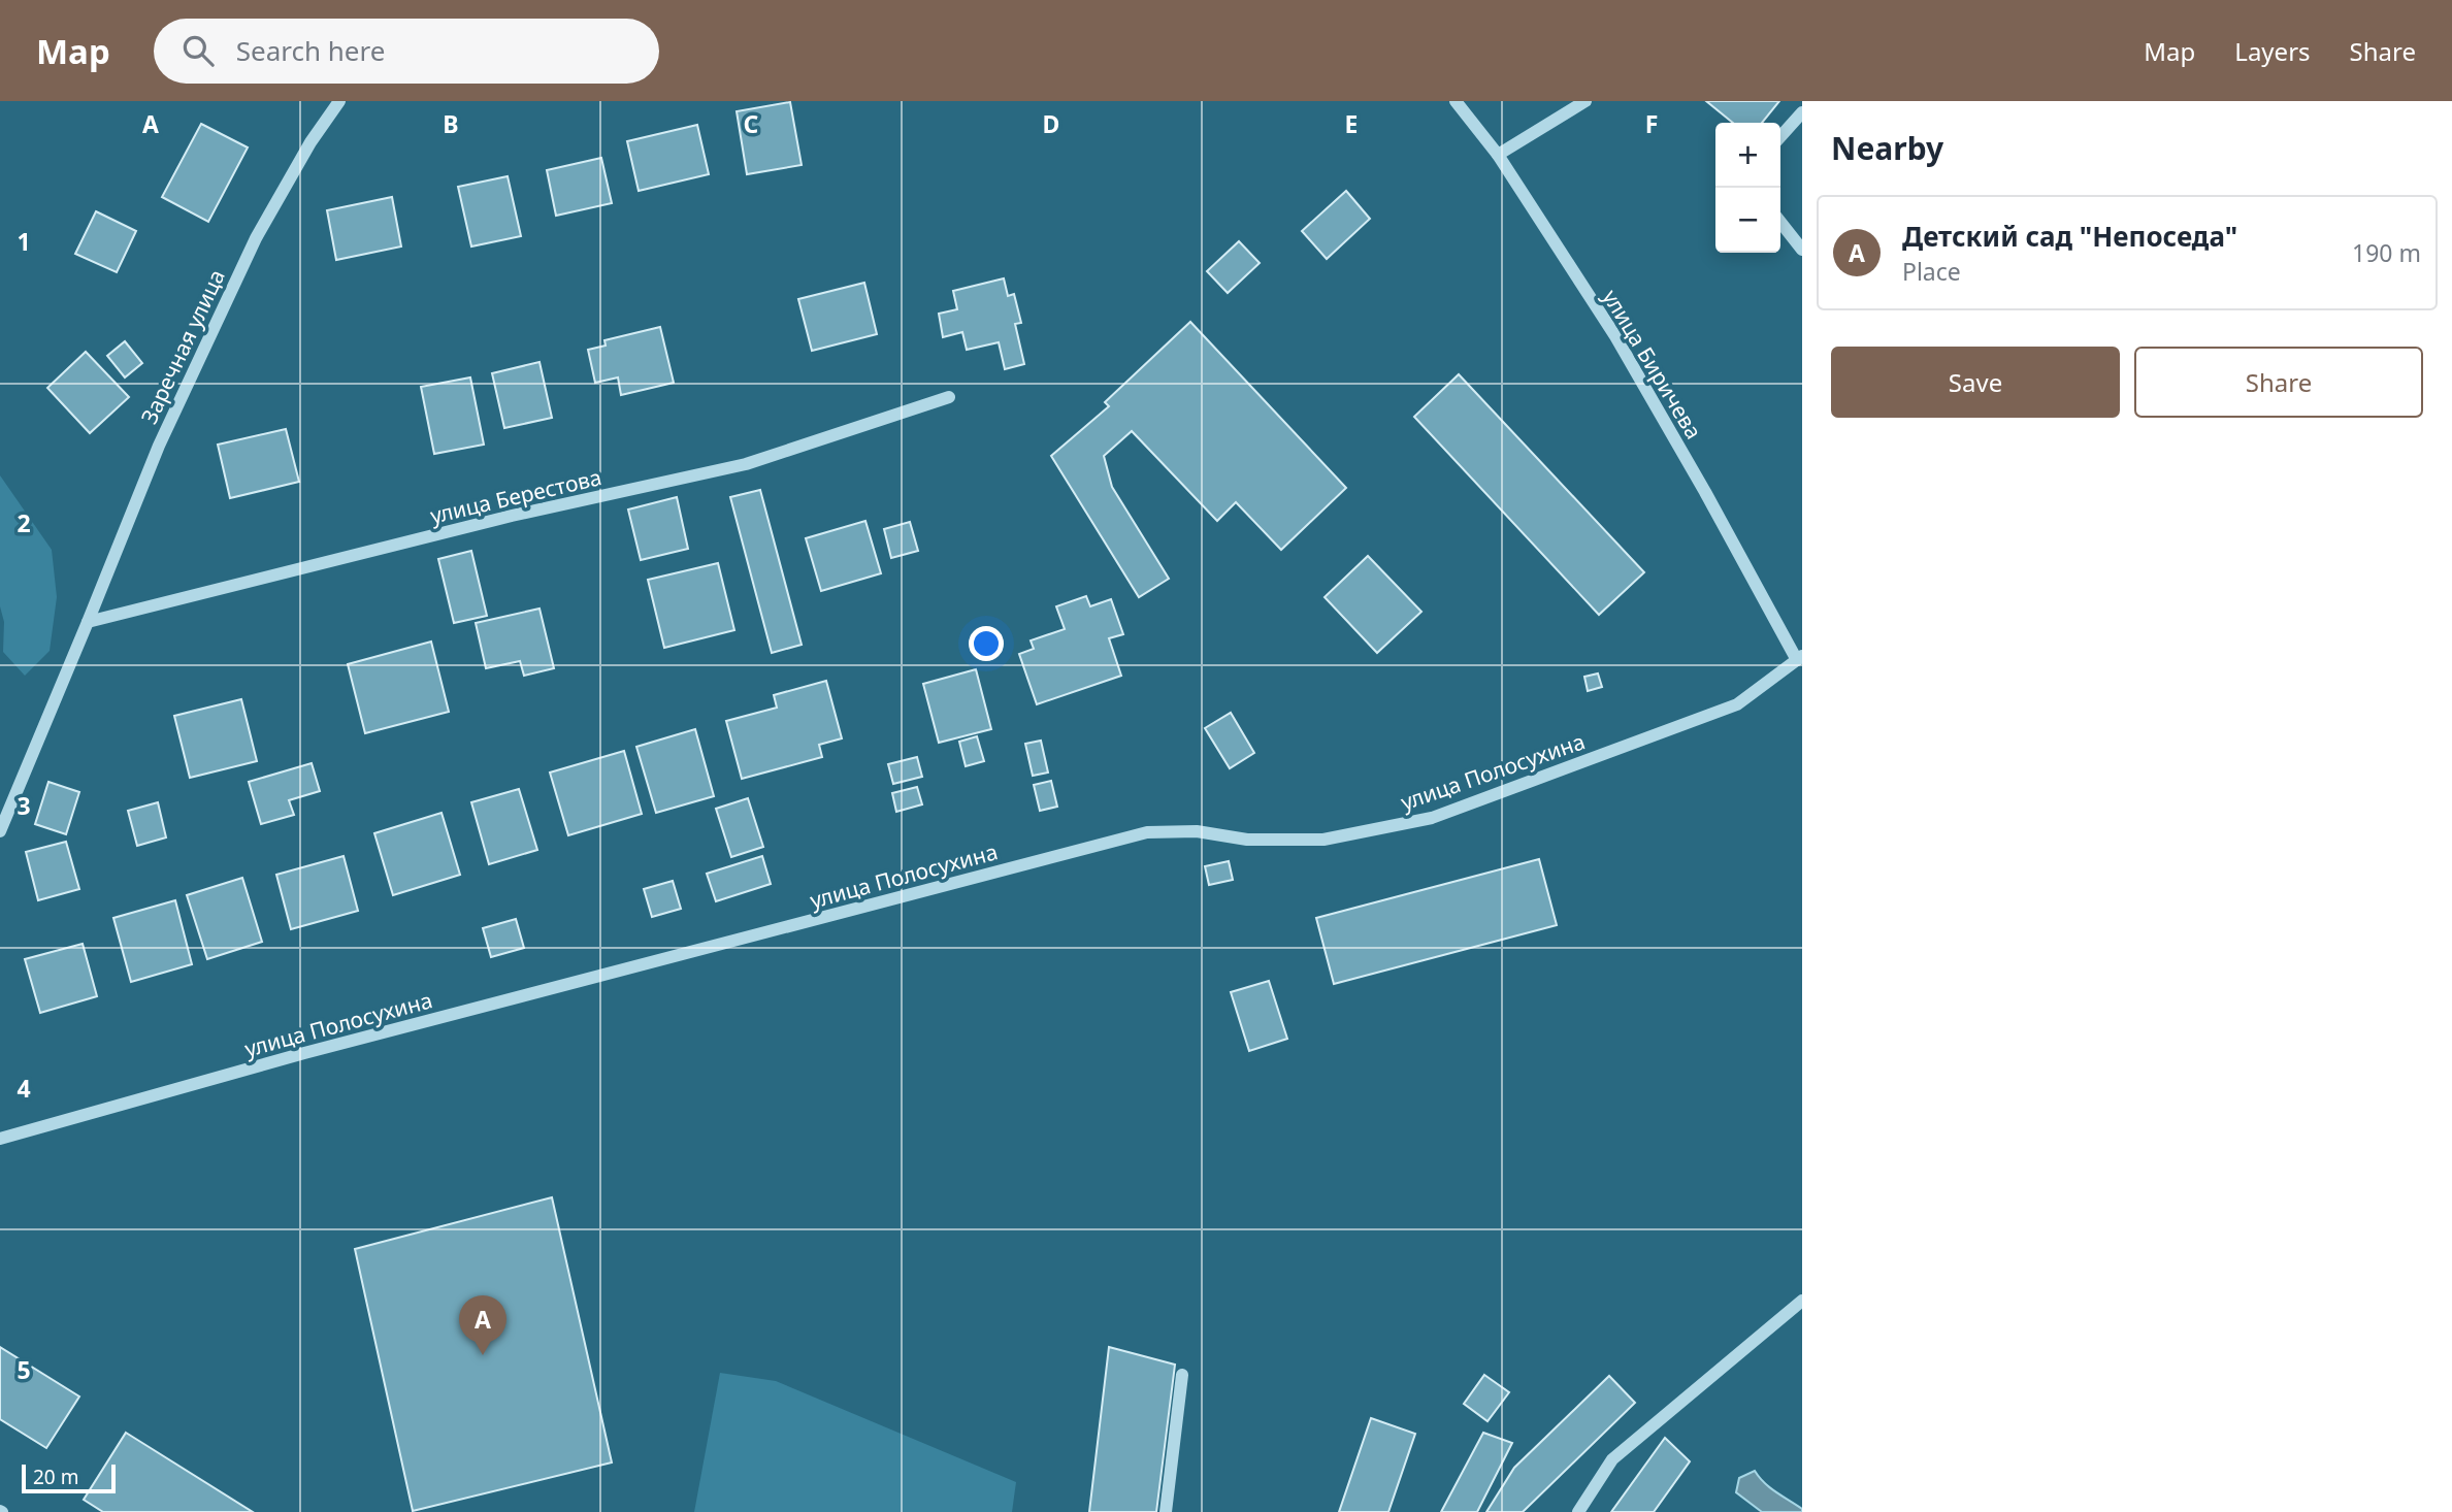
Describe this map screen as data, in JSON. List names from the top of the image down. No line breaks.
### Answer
{"streets":{"street":["Заречная улица","улица Биричева","улица Берестова","улица Полосухина"]},"crossings":[["Заречная улица","улица Берестова"],["улица Биричева","улица Полосухина"]],"scale_bar":"20 m","page":{"header":"Map","search":"Search here","nav":["Map","Layers","Share"],"heading":"Nearby","map_buttons":["+","−"],"list":[{"mark":"A","name":"Детский сад \"Непоседа\"","note":"Place","value":"190 m"}],"buttons":["Save","Share"],"pins":"A","scale":"20 m"},"grid":{"columns":["A","B","C","D","E","F"],"rows":["1","2","3","4","5"]}}
